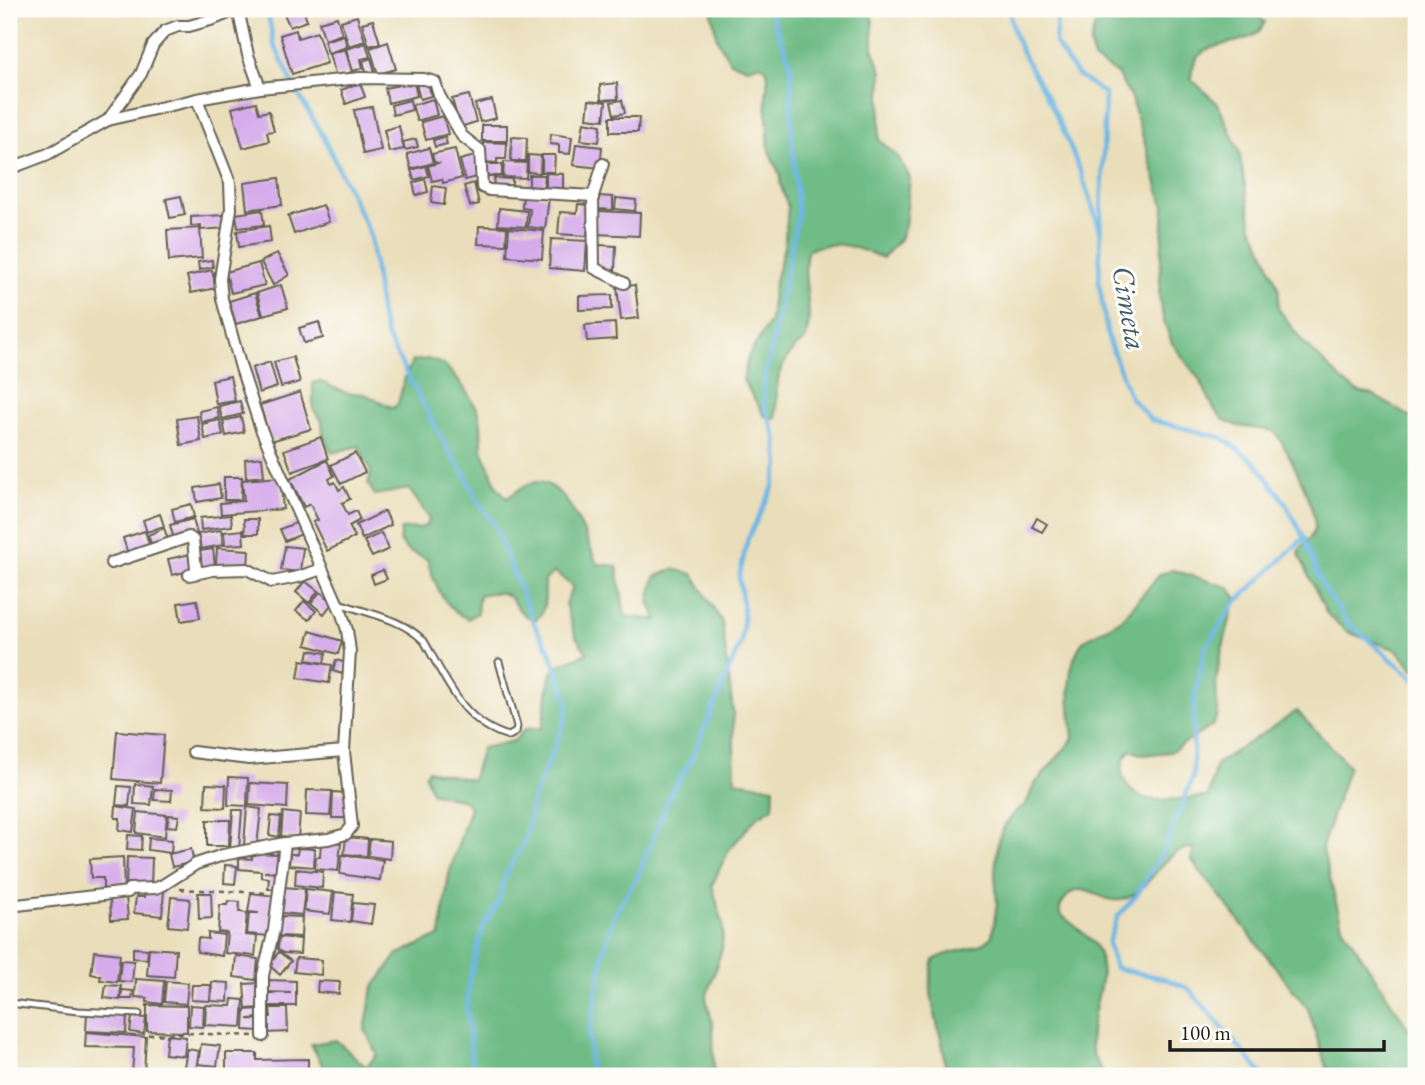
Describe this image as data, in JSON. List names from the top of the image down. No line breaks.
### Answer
{"water":["Cimeta"],"scale_bar":"100 m"}
